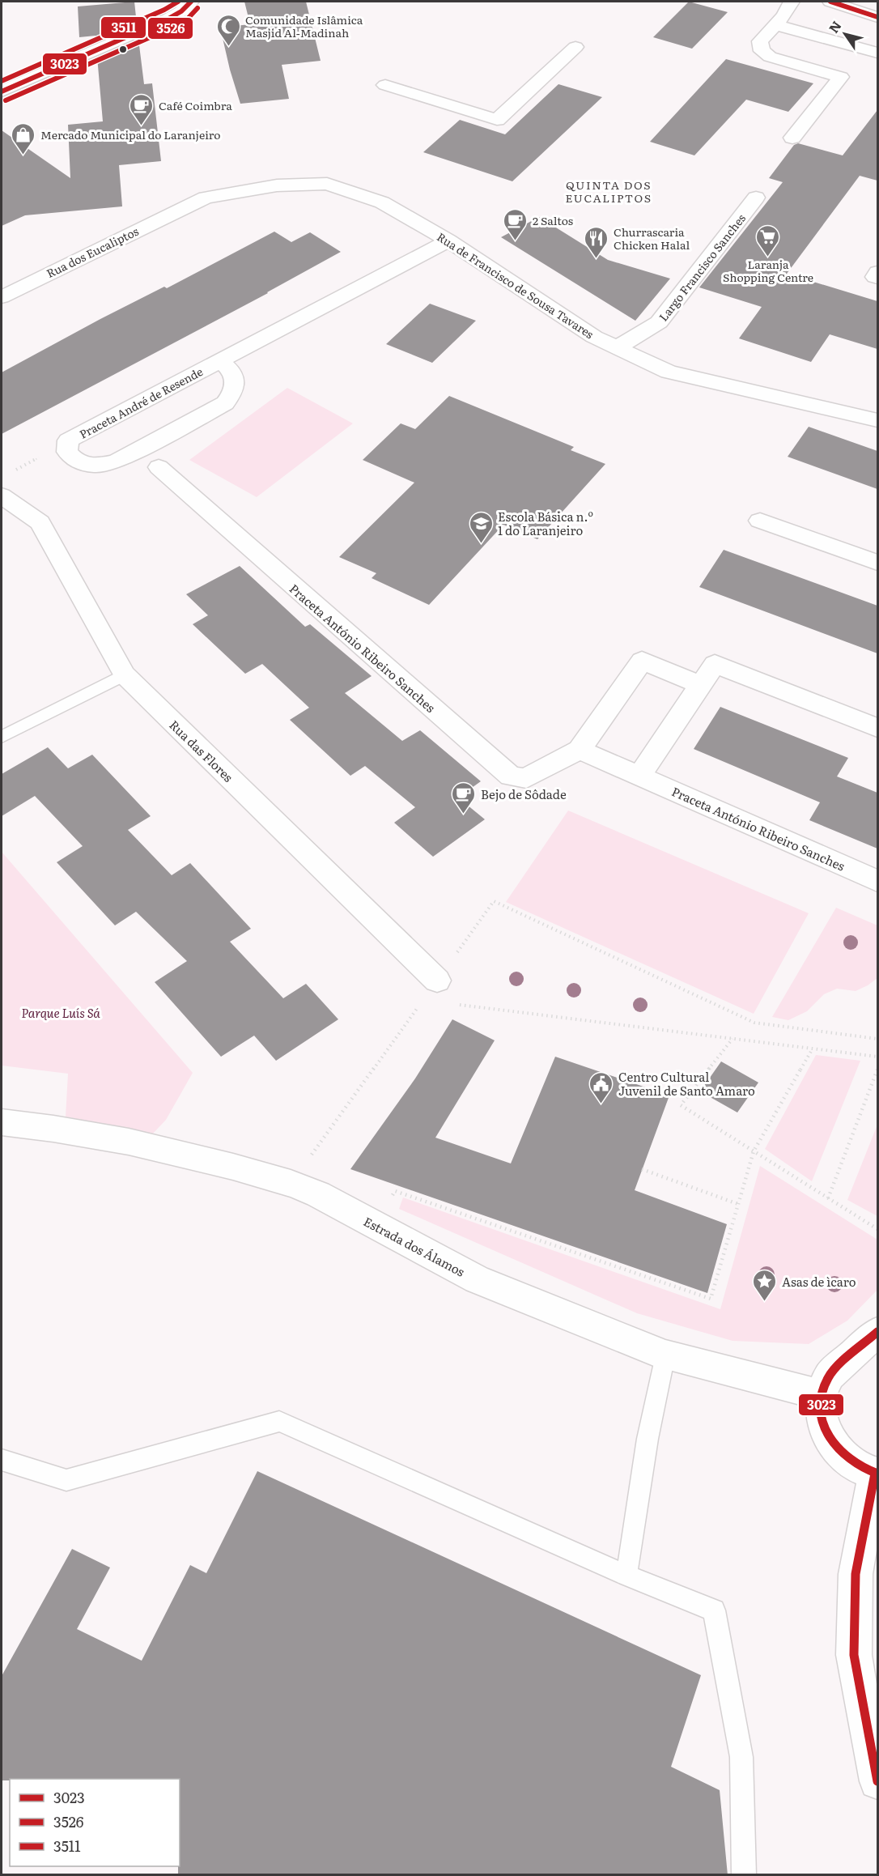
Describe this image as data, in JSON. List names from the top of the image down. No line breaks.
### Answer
{"streets":{"street":["Rua dos Eucaliptos","Largo Francisco Sanches","Rua de Francisco de Sousa Tavares","Praceta André de Resende","Praceta António Ribeiro Sanches","Rua das Flores","Estrada dos Álamos"]},"crossings":[["Rua dos Eucaliptos","Rua de Francisco de Sousa Tavares"],["Largo Francisco Sanches","Rua de Francisco de Sousa Tavares"],["Rua de Francisco de Sousa Tavares","Praceta André de Resende"]],"districts":["QUINTA DOS EUCALIPTOS"],"parks":["Parque Luís Sá"],"places":{"mosque":["Comunidade Islâmica Masjid Al-Madinah"],"cafe":["Café Coimbra","2 Saltos","Bejo de Sôdade"],"shop":["Mercado Municipal do Laranjeiro"],"supermarket":["Laranja Shopping Centre"],"restaurant":["Churrascaria Chicken Halal"],"school or university":["Escola Básica n.º 1 do Laranjeiro"],"public building":["Centro Cultural Juvenil de Santo Amaro"],"place":["Asas de ìcaro"]},"lines":["transit line 3023","transit line 3511","transit line 3526"],"legend":["3023","3526","3511"],"north":"top left"}
